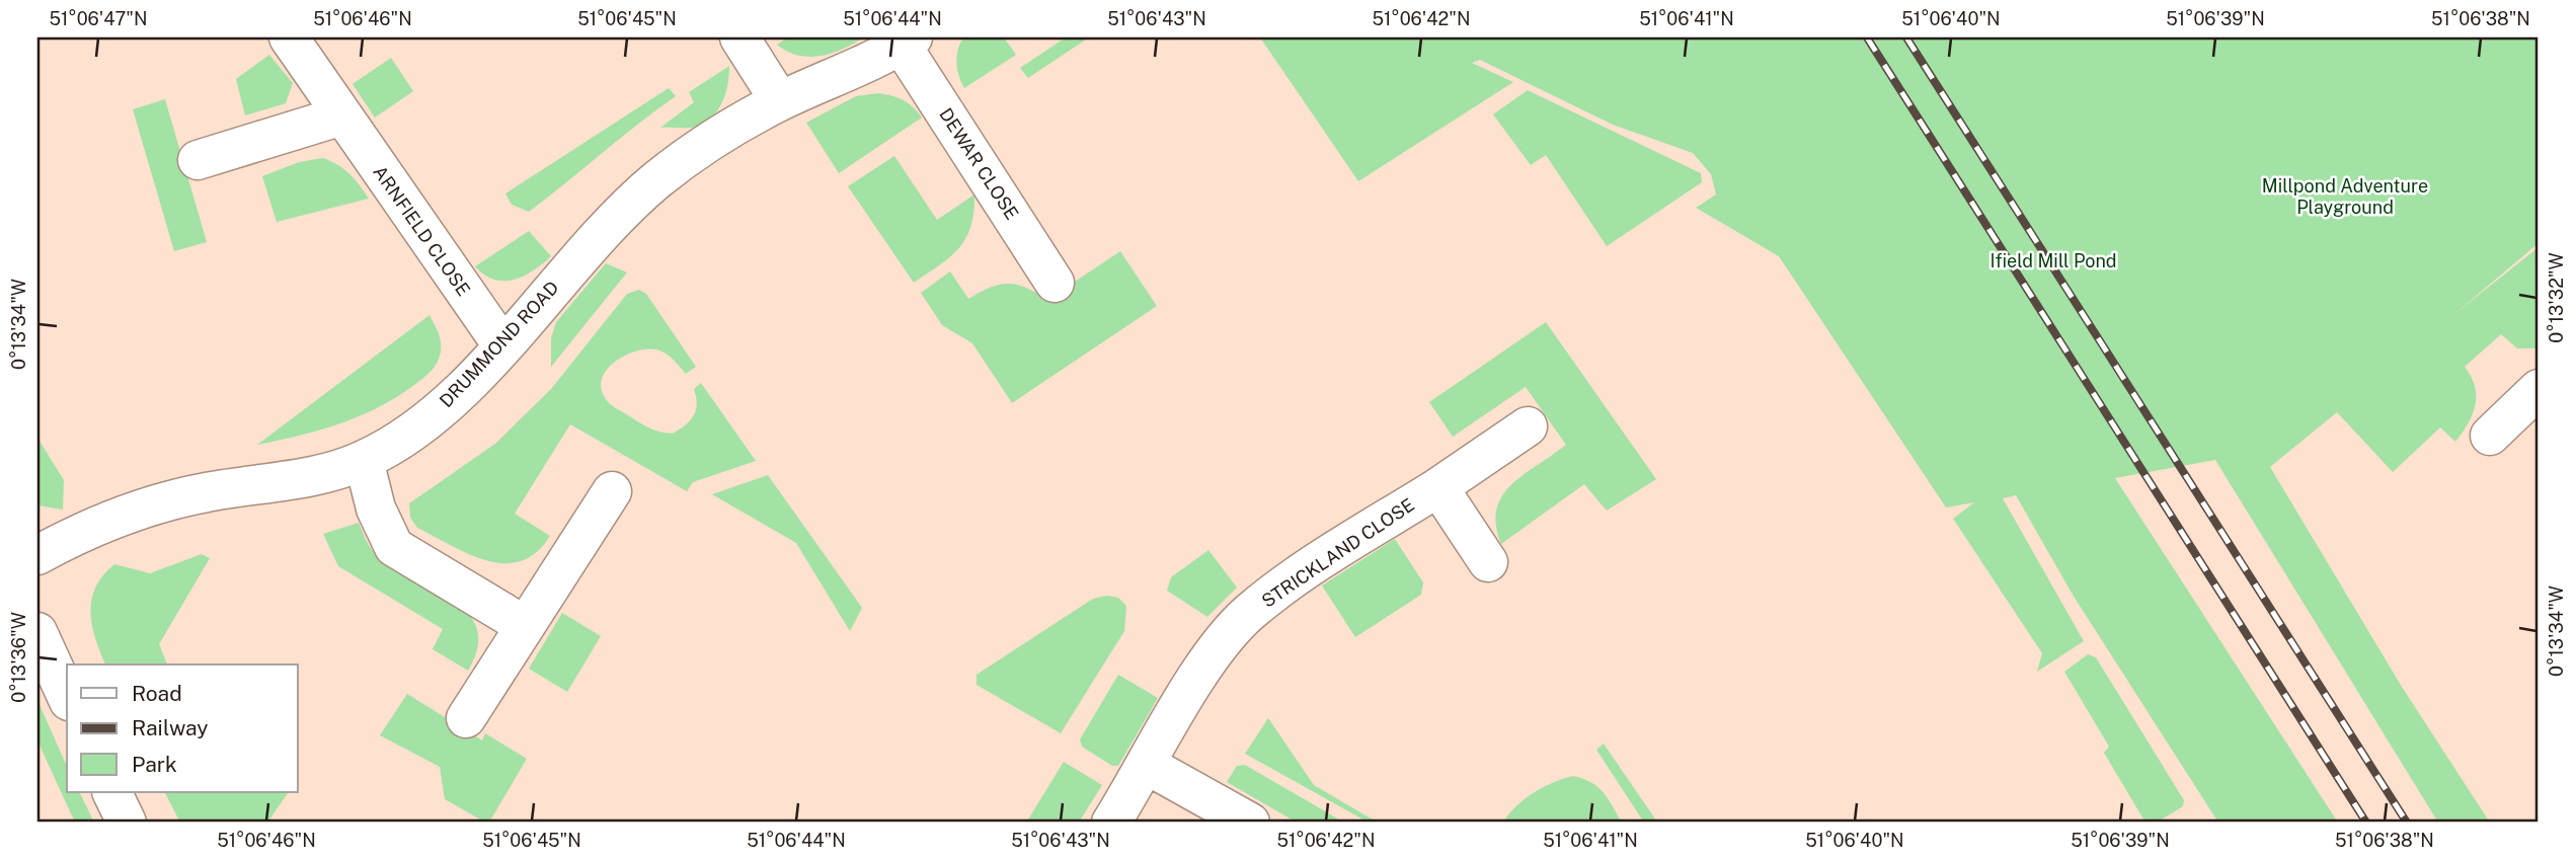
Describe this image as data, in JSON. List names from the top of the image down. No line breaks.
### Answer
{"streets":{"street":["DEWAR CLOSE","ARNFIELD CLOSE","DRUMMOND ROAD","STRICKLAND CLOSE"]},"crossings":[["DEWAR CLOSE","DRUMMOND ROAD"],["ARNFIELD CLOSE","DRUMMOND ROAD"]],"parks":["Millpond Adventure Playground","Ifield Mill Pond"],"legend":["Road","Railway","Park"],"coordinates":["51°06'47\"N","51°06'46\"N","51°06'45\"N","51°06'44\"N","51°06'43\"N","51°06'42\"N","51°06'41\"N","51°06'40\"N","51°06'39\"N","51°06'38\"N","0°13'32\"W","0°13'34\"W","0°13'36\"W"]}
